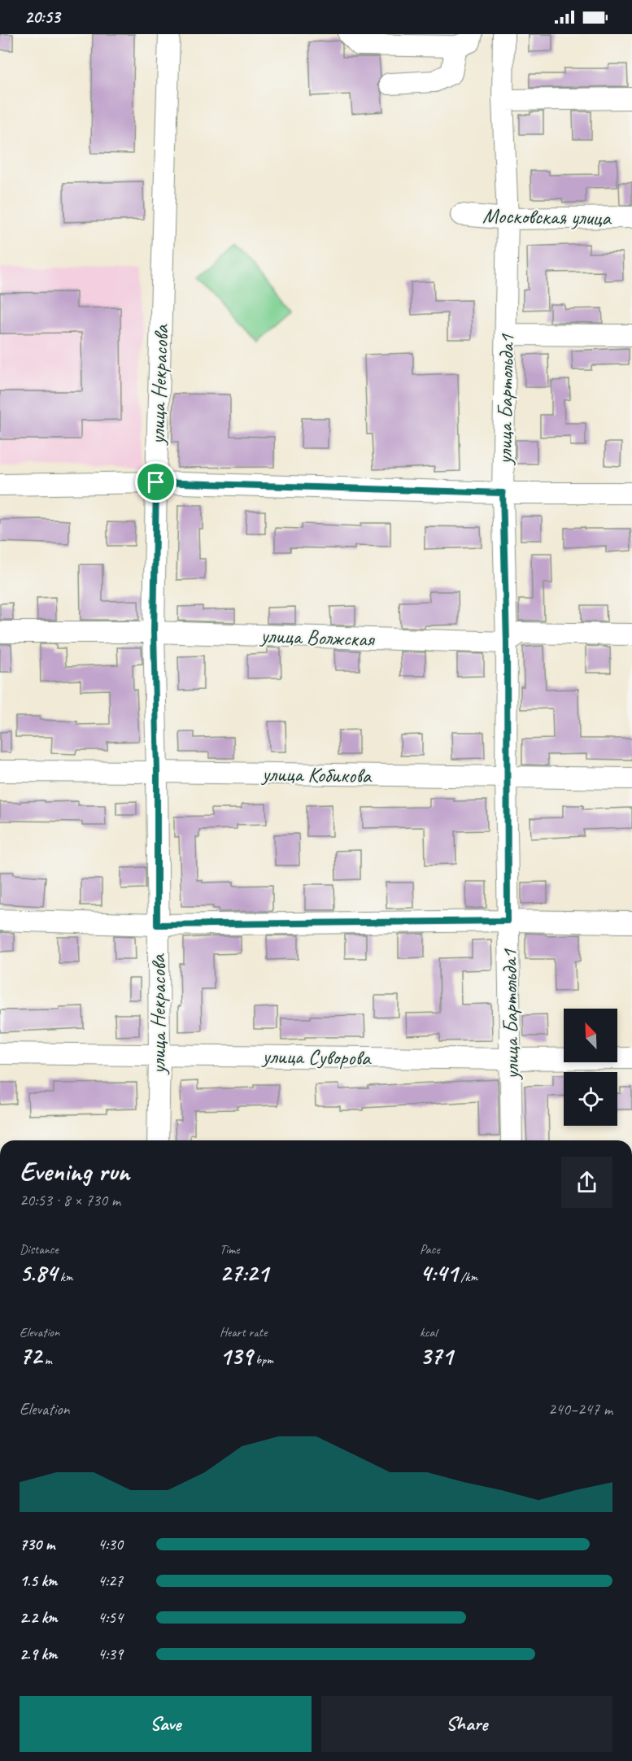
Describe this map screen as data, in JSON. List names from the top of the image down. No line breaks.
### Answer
{"streets":{"street":["Московская улица","улица Некрасова","улица Бартольда1","улица Волжская","улица Кобикова","улица Суворова"]},"crossings":[["Московская улица","улица Бартольда1"],["улица Некрасова","улица Волжская"],["улица Некрасова","улица Кобикова"],["улица Некрасова","улица Суворова"],["улица Бартольда1","улица Волжская"],["улица Бартольда1","улица Кобикова"],["улица Бартольда1","улица Суворова"]],"north":"top left","page":{"status":"20:53","heading":["Evening run","20:53 · 8 × 730 m"],"stats":[["Distance","5.84 km"],["Time","27:21"],["Pace","4:41 /km"],["Elevation","72 m"],["Heart rate","139 bpm"],["kcal","371"]],"chart":["Elevation","240–247 m"],"list":[{"name":"730 m","note":"4:30"},{"name":"1.5 km","note":"4:27"},{"name":"2.2 km","note":"4:54"},{"name":"2.9 km","note":"4:39"}],"buttons":["Save","Share"]}}
